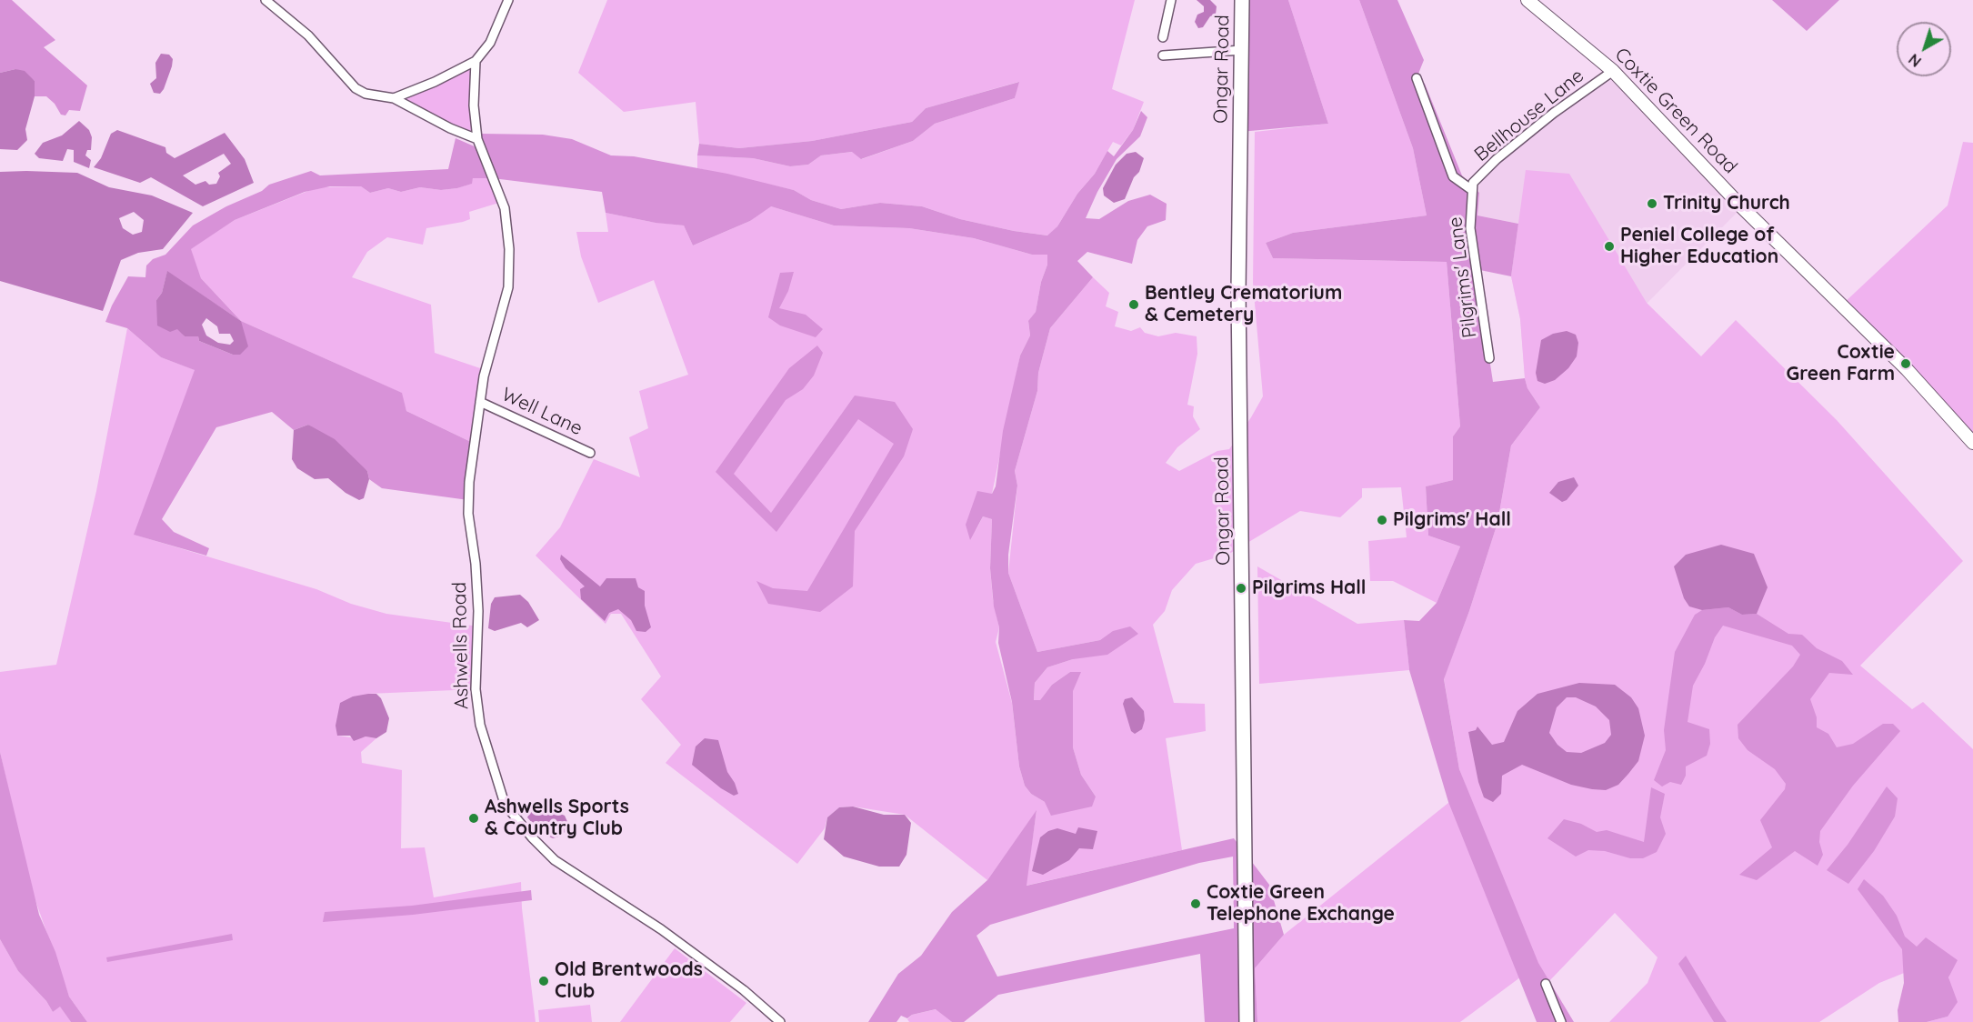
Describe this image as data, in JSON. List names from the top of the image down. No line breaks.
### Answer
{"streets":{"main road":["Ongar Road"],"street":["Coxtie Green Road","Bellhouse Lane","Pilgrims' Lane","Well Lane","Ashwells Road"]},"crossings":[["Coxtie Green Road","Bellhouse Lane"],["Bellhouse Lane","Pilgrims' Lane"],["Well Lane","Ashwells Road"]],"places":["Trinity Church","Peniel College of Higher Education","Bentley Crematorium & Cemetery","Coxtie Green Farm","Pilgrims' Hall","Pilgrims Hall","Ashwells Sports & Country Club","Coxtie Green Telephone Exchange","Old Brentwoods Club"],"north":"bottom left"}
